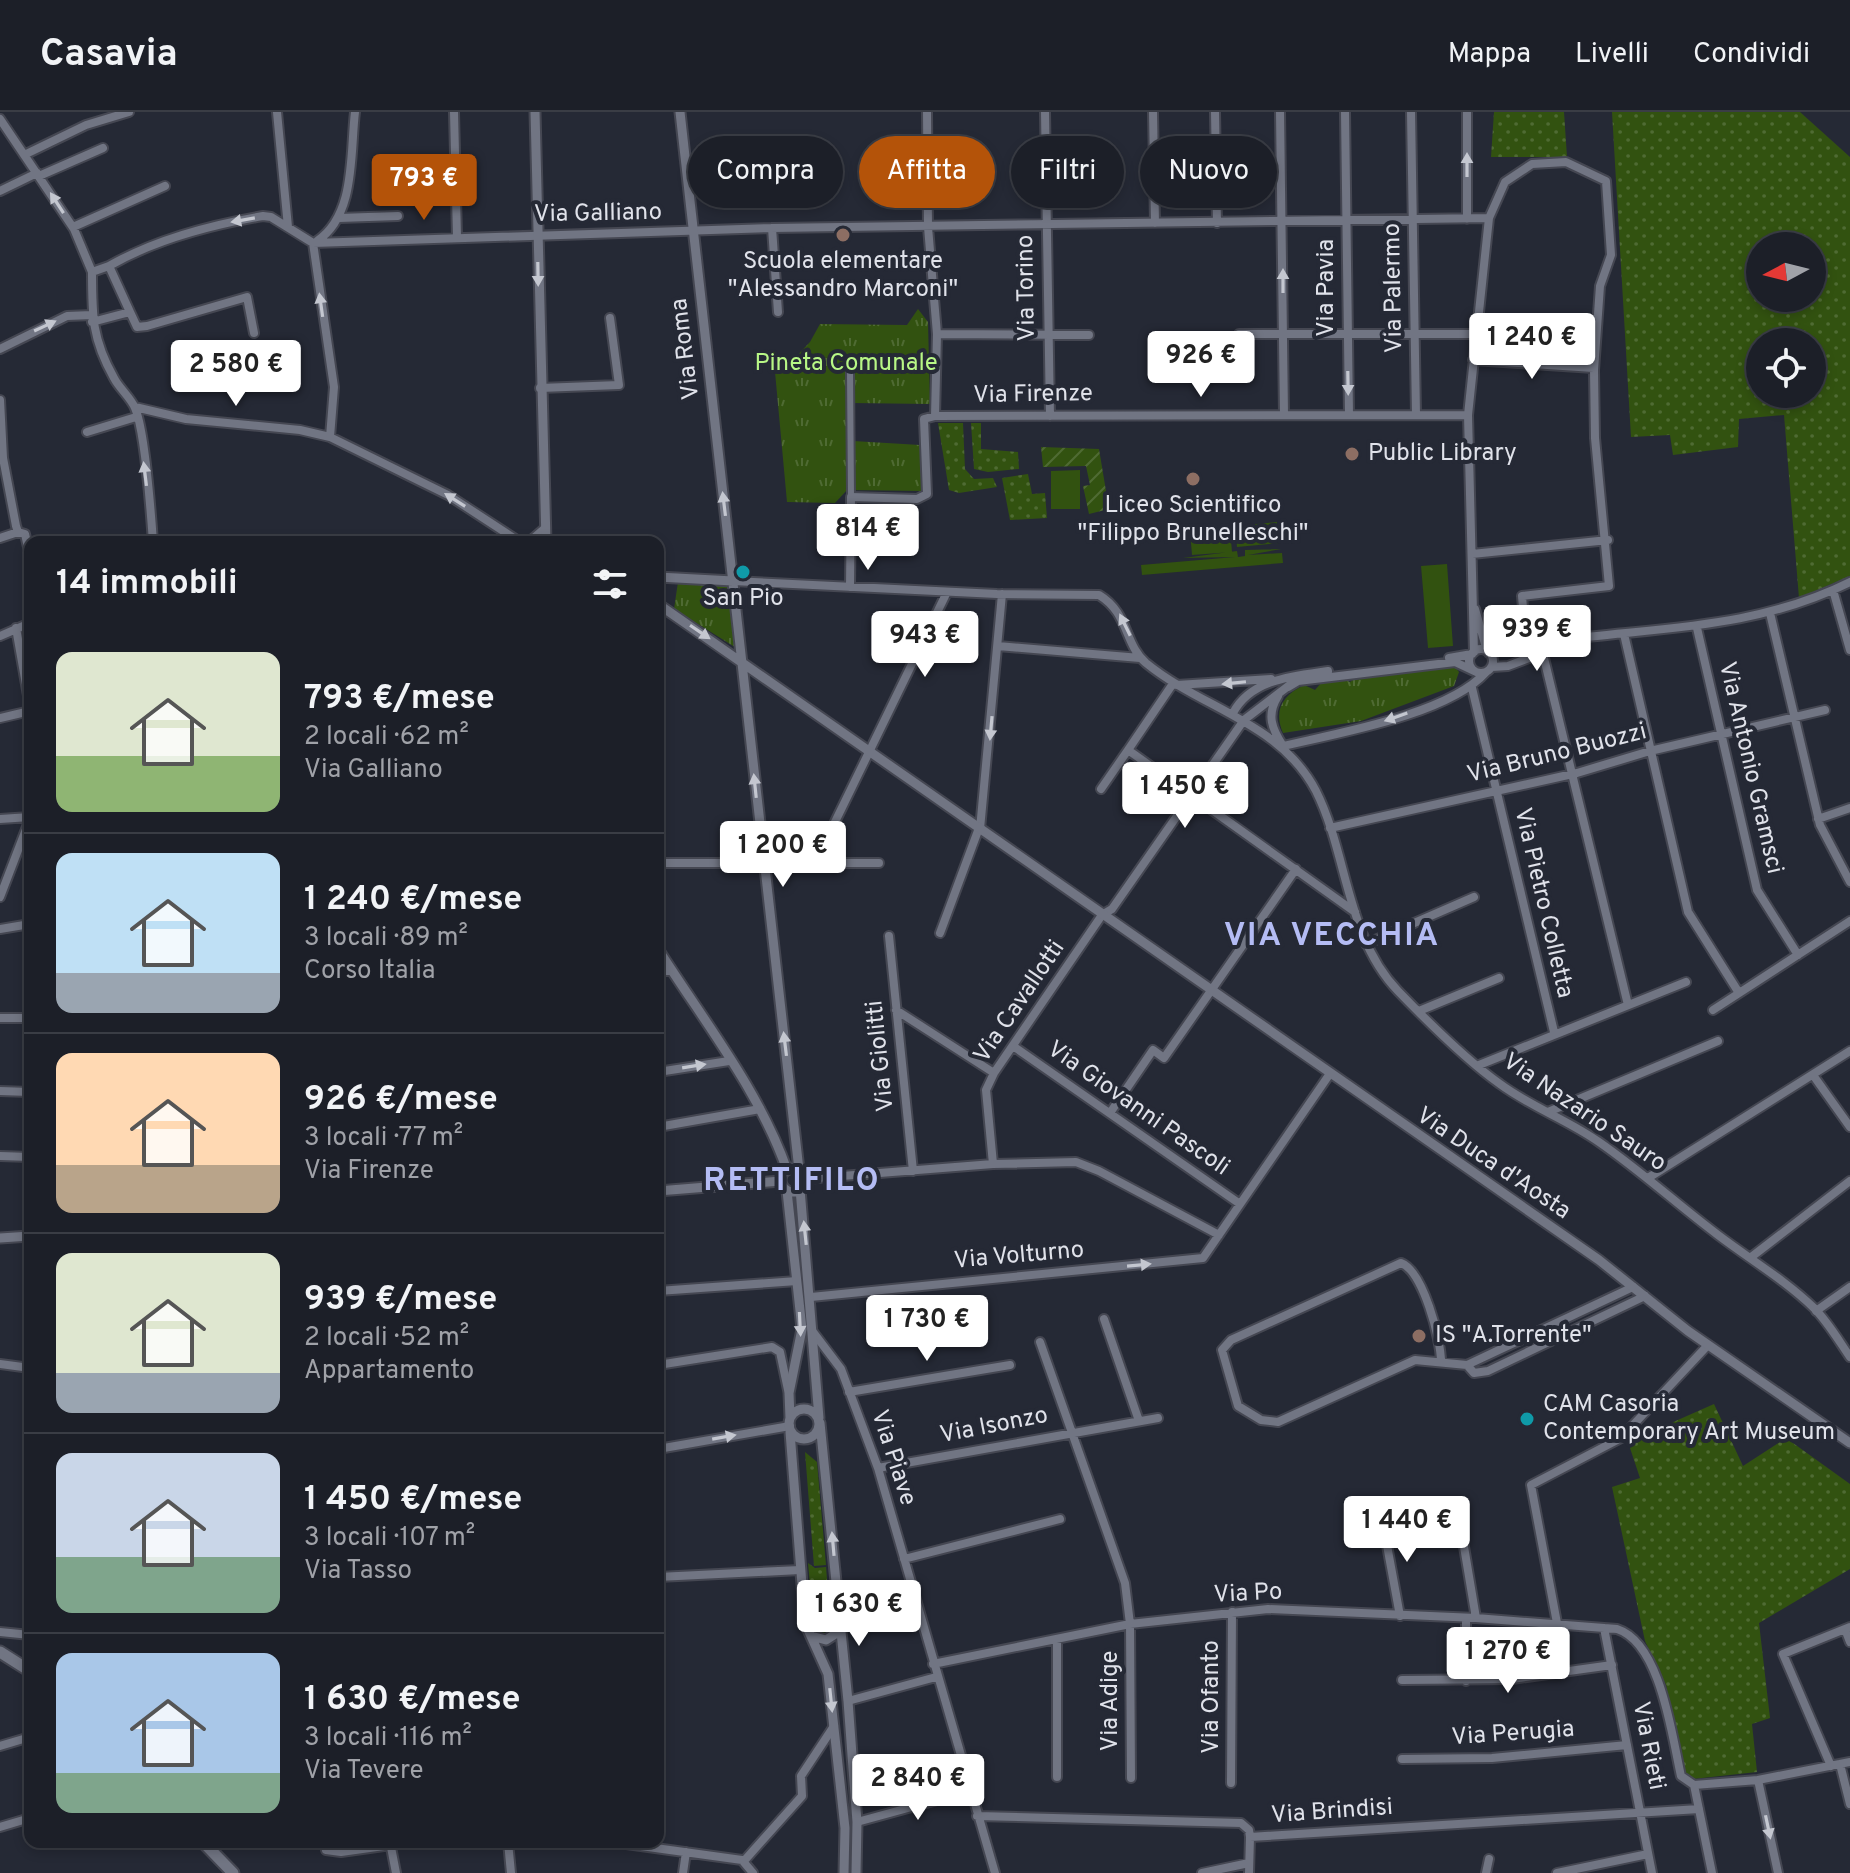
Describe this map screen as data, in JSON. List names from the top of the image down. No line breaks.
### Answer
{"streets":{"street":["Via Galliano","Via Torino","Via Pavia","Via Palermo","Via Roma","Via Firenze","Via Bruno Buozzi","Via Antonio Gramsci","Via Pietro Colletta","Via Cavallotti","Via Giolitti","Via Giovanni Pascoli","Via Nazario Sauro","Via Duca d'Aosta","Via Volturno","Via Isonzo","Via Piave","Via Po","Via Ofanto","Via Adige","Via Perugia","Via Rieti","Via Brindisi"]},"crossings":[["Via Galliano","Via Torino"],["Via Galliano","Via Pavia"],["Via Galliano","Via Palermo"],["Via Galliano","Via Roma"],["Via Torino","Via Firenze"],["Via Pavia","Via Firenze"],["Via Palermo","Via Firenze"],["Via Roma","Via Duca d'Aosta"],["Via Roma","Via Volturno"],["Via Roma","Via Piave"],["Via Bruno Buozzi","Via Antonio Gramsci"],["Via Bruno Buozzi","Via Pietro Colletta"],["Via Bruno Buozzi","Via Nazario Sauro"],["Via Cavallotti","Via Giovanni Pascoli"],["Via Cavallotti","Via Duca d'Aosta"],["Via Giovanni Pascoli","Via Volturno"],["Via Duca d'Aosta","Via Volturno"],["Via Isonzo","Via Piave"],["Via Isonzo","Via Po"],["Via Isonzo","Via Adige"],["Via Piave","Via Po"],["Via Piave","Via Brindisi"],["Via Po","Via Ofanto"],["Via Po","Via Adige"],["Via Po","Via Rieti"],["Via Po","Via Brindisi"],["Via Perugia","Via Rieti"],["Via Rieti","Via Brindisi"]],"one_way":["Via Volturno"],"districts":["VIA VECCHIA","RETTIFILO"],"parks":["Pineta Comunale"],"places":["Scuola elementare \"Alessandro Marconi\"","Public Library","Liceo Scientifico \"Filippo Brunelleschi\"","San Pio","IS \"A.Torrente\"","CAM Casoria Contemporary Art Museum"],"north":"left","page":{"header":"Casavia","nav":["Mappa","Livelli","Condividi"],"chip":["Compra","Affitta","Filtri","Nuovo"],"price":["793 €","1 240 €","926 €","2 580 €","814 €","939 €","943 €","1 450 €","1 200 €","1 730 €","1 440 €","1 630 €","1 270 €","2 840 €"],"heading":"14 immobili","list":[{"name":"793 €/mese","note":"2 locali · 62 m² · Via Galliano"},{"name":"1 240 €/mese","note":"3 locali · 89 m² · Corso Italia"},{"name":"926 €/mese","note":"3 locali · 77 m² · Via Firenze"},{"name":"939 €/mese","note":"2 locali · 52 m² · Appartamento"},{"name":"1 450 €/mese","note":"3 locali · 107 m² · Via Tasso"},{"name":"1 630 €/mese","note":"3 locali · 116 m² · Via Tevere"}]}}
